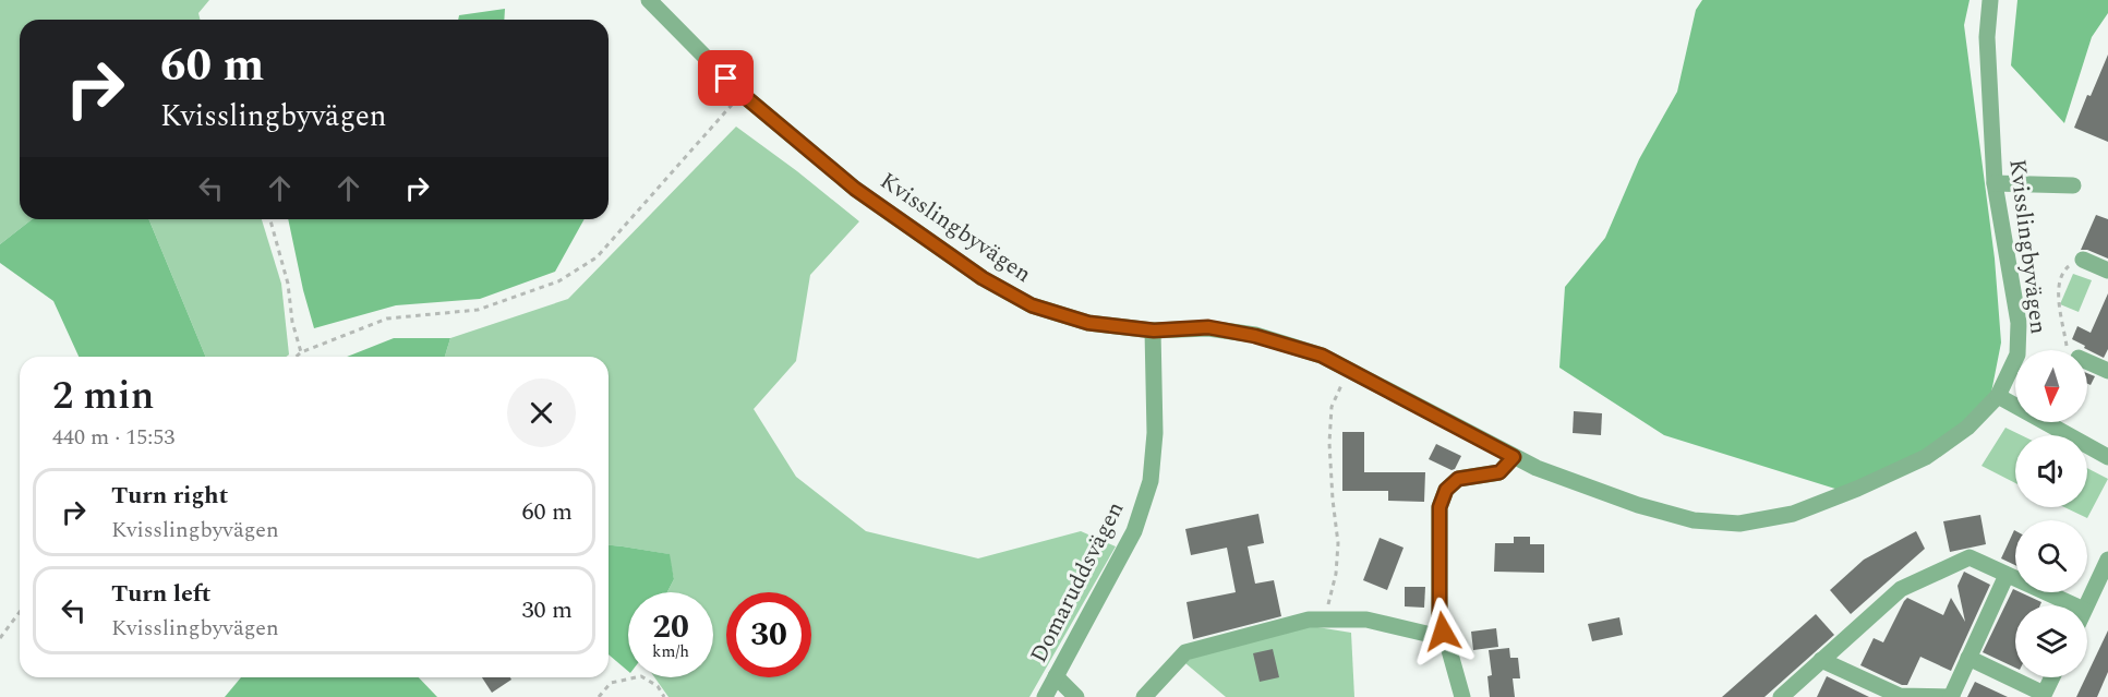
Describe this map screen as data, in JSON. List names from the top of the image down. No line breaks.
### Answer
{"streets":{"street":["Kvisslingbyvägen","Domaruddsvägen"]},"crossings":[["Kvisslingbyvägen","Domaruddsvägen"]],"north":"bottom","page":{"turn":["60 m","Kvisslingbyvägen"],"heading":["2 min","440 m · 15:53"],"list":[{"name":"Turn right","note":"Kvisslingbyvägen","value":"60 m"},{"name":"Turn left","note":"Kvisslingbyvägen","value":"30 m"}],"speed":"20 km/h","limit":"30"}}
